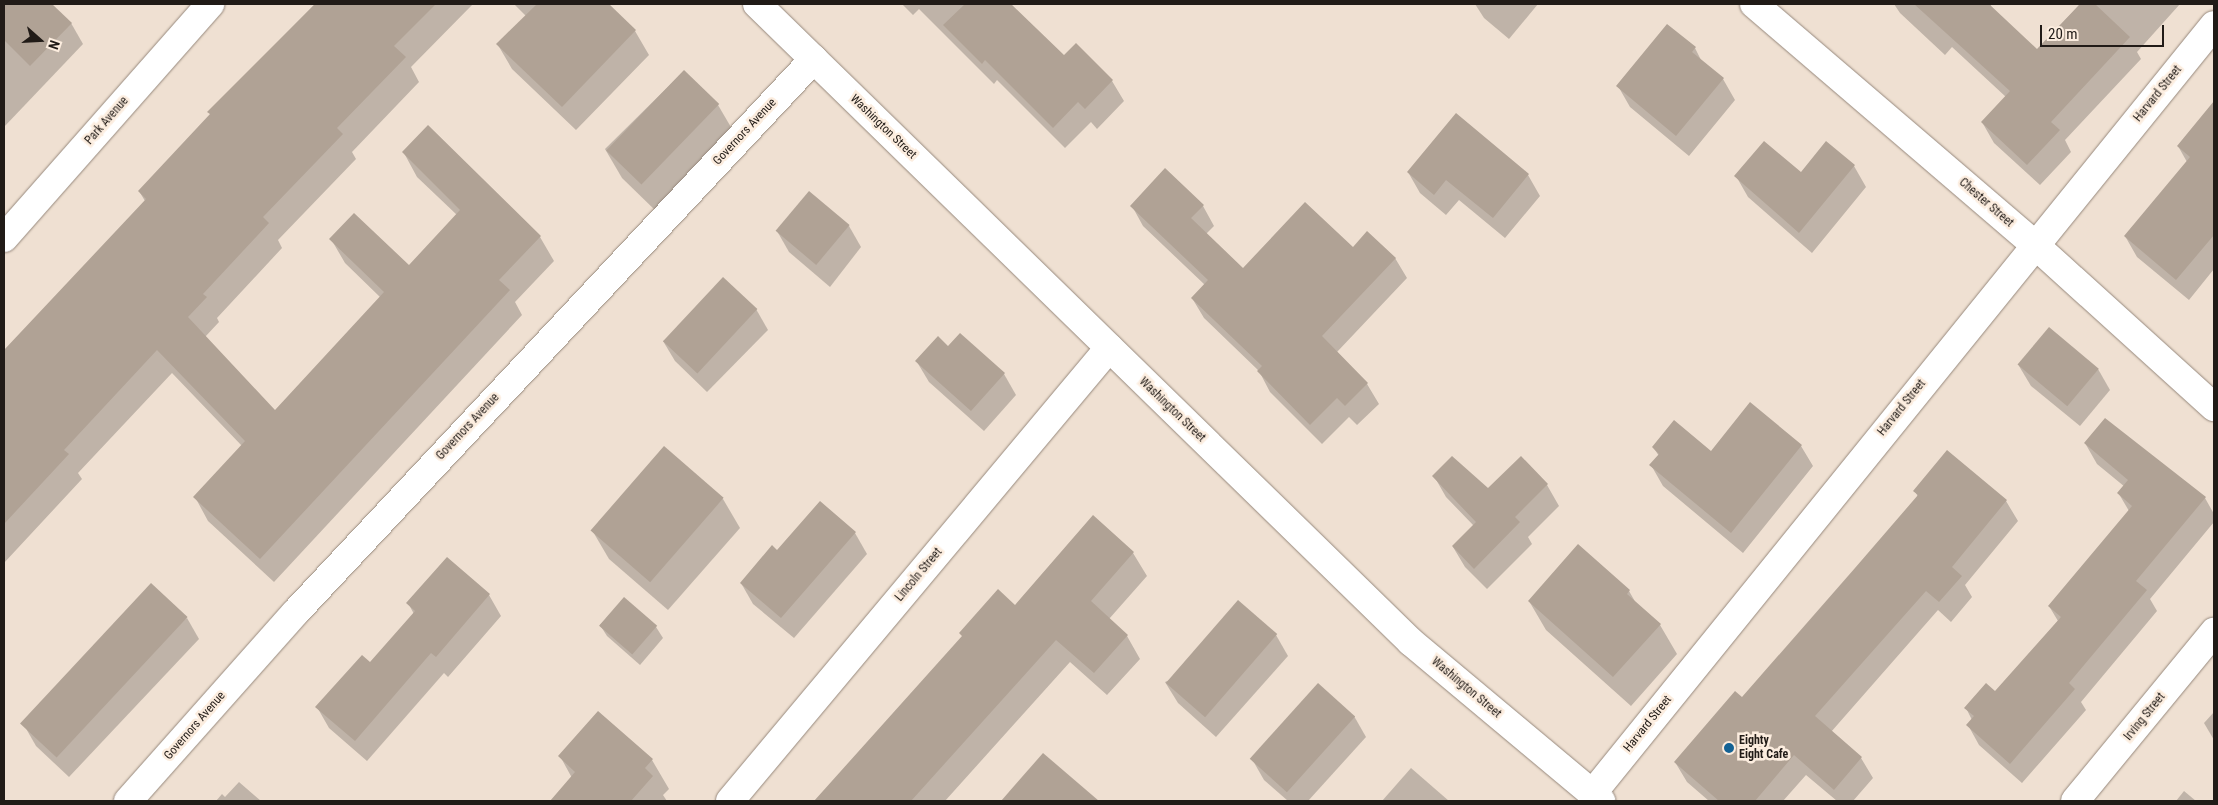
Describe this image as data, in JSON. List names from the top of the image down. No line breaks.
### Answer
{"streets":{"street":["Harvard Street","Park Avenue","Washington Street","Governors Avenue","Chester Street","Lincoln Street","Irving Street"]},"crossings":[["Harvard Street","Washington Street"],["Harvard Street","Chester Street"],["Washington Street","Governors Avenue"],["Washington Street","Lincoln Street"]],"places":["Eighty Eight Cafe"],"scale_bar":"20 m","north":"right"}
